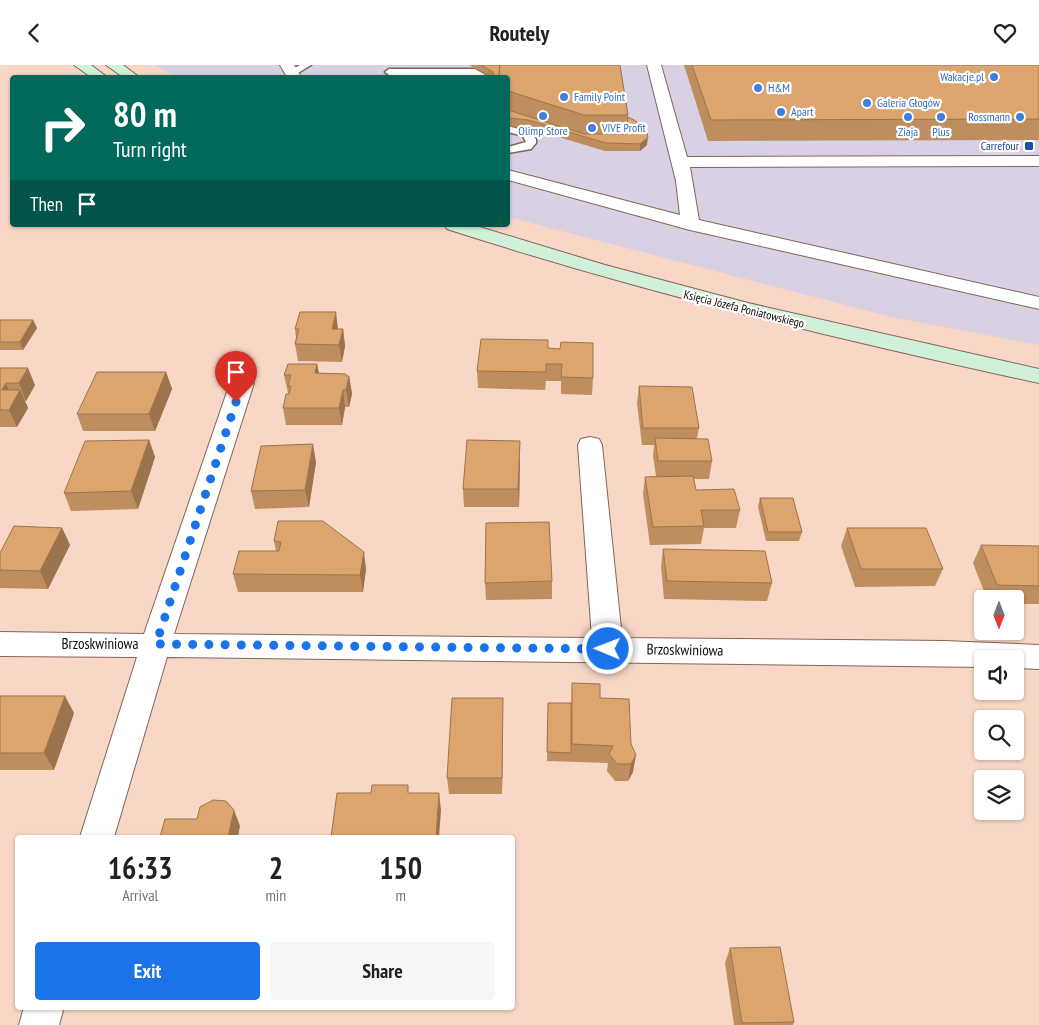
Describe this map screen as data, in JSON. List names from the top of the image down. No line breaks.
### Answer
{"streets":{"main road":["Księcia Józefa Poniatowskiego"],"street":["Brzoskwiniowa"]},"places":{"other":["Wakacje.pl","H&M","Family Point","Galeria Głogów","Apart","Olimp Store","Ziaja","Plus","Rossmann","VIVE Profit"],"transit":["Carrefour"]},"north":"bottom","page":{"header":"Routely","turn":["80 m","Turn right"],"then":"Then","eta":["16:33","Arrival","2","min","150","m"],"buttons":["Exit","Share"]}}
